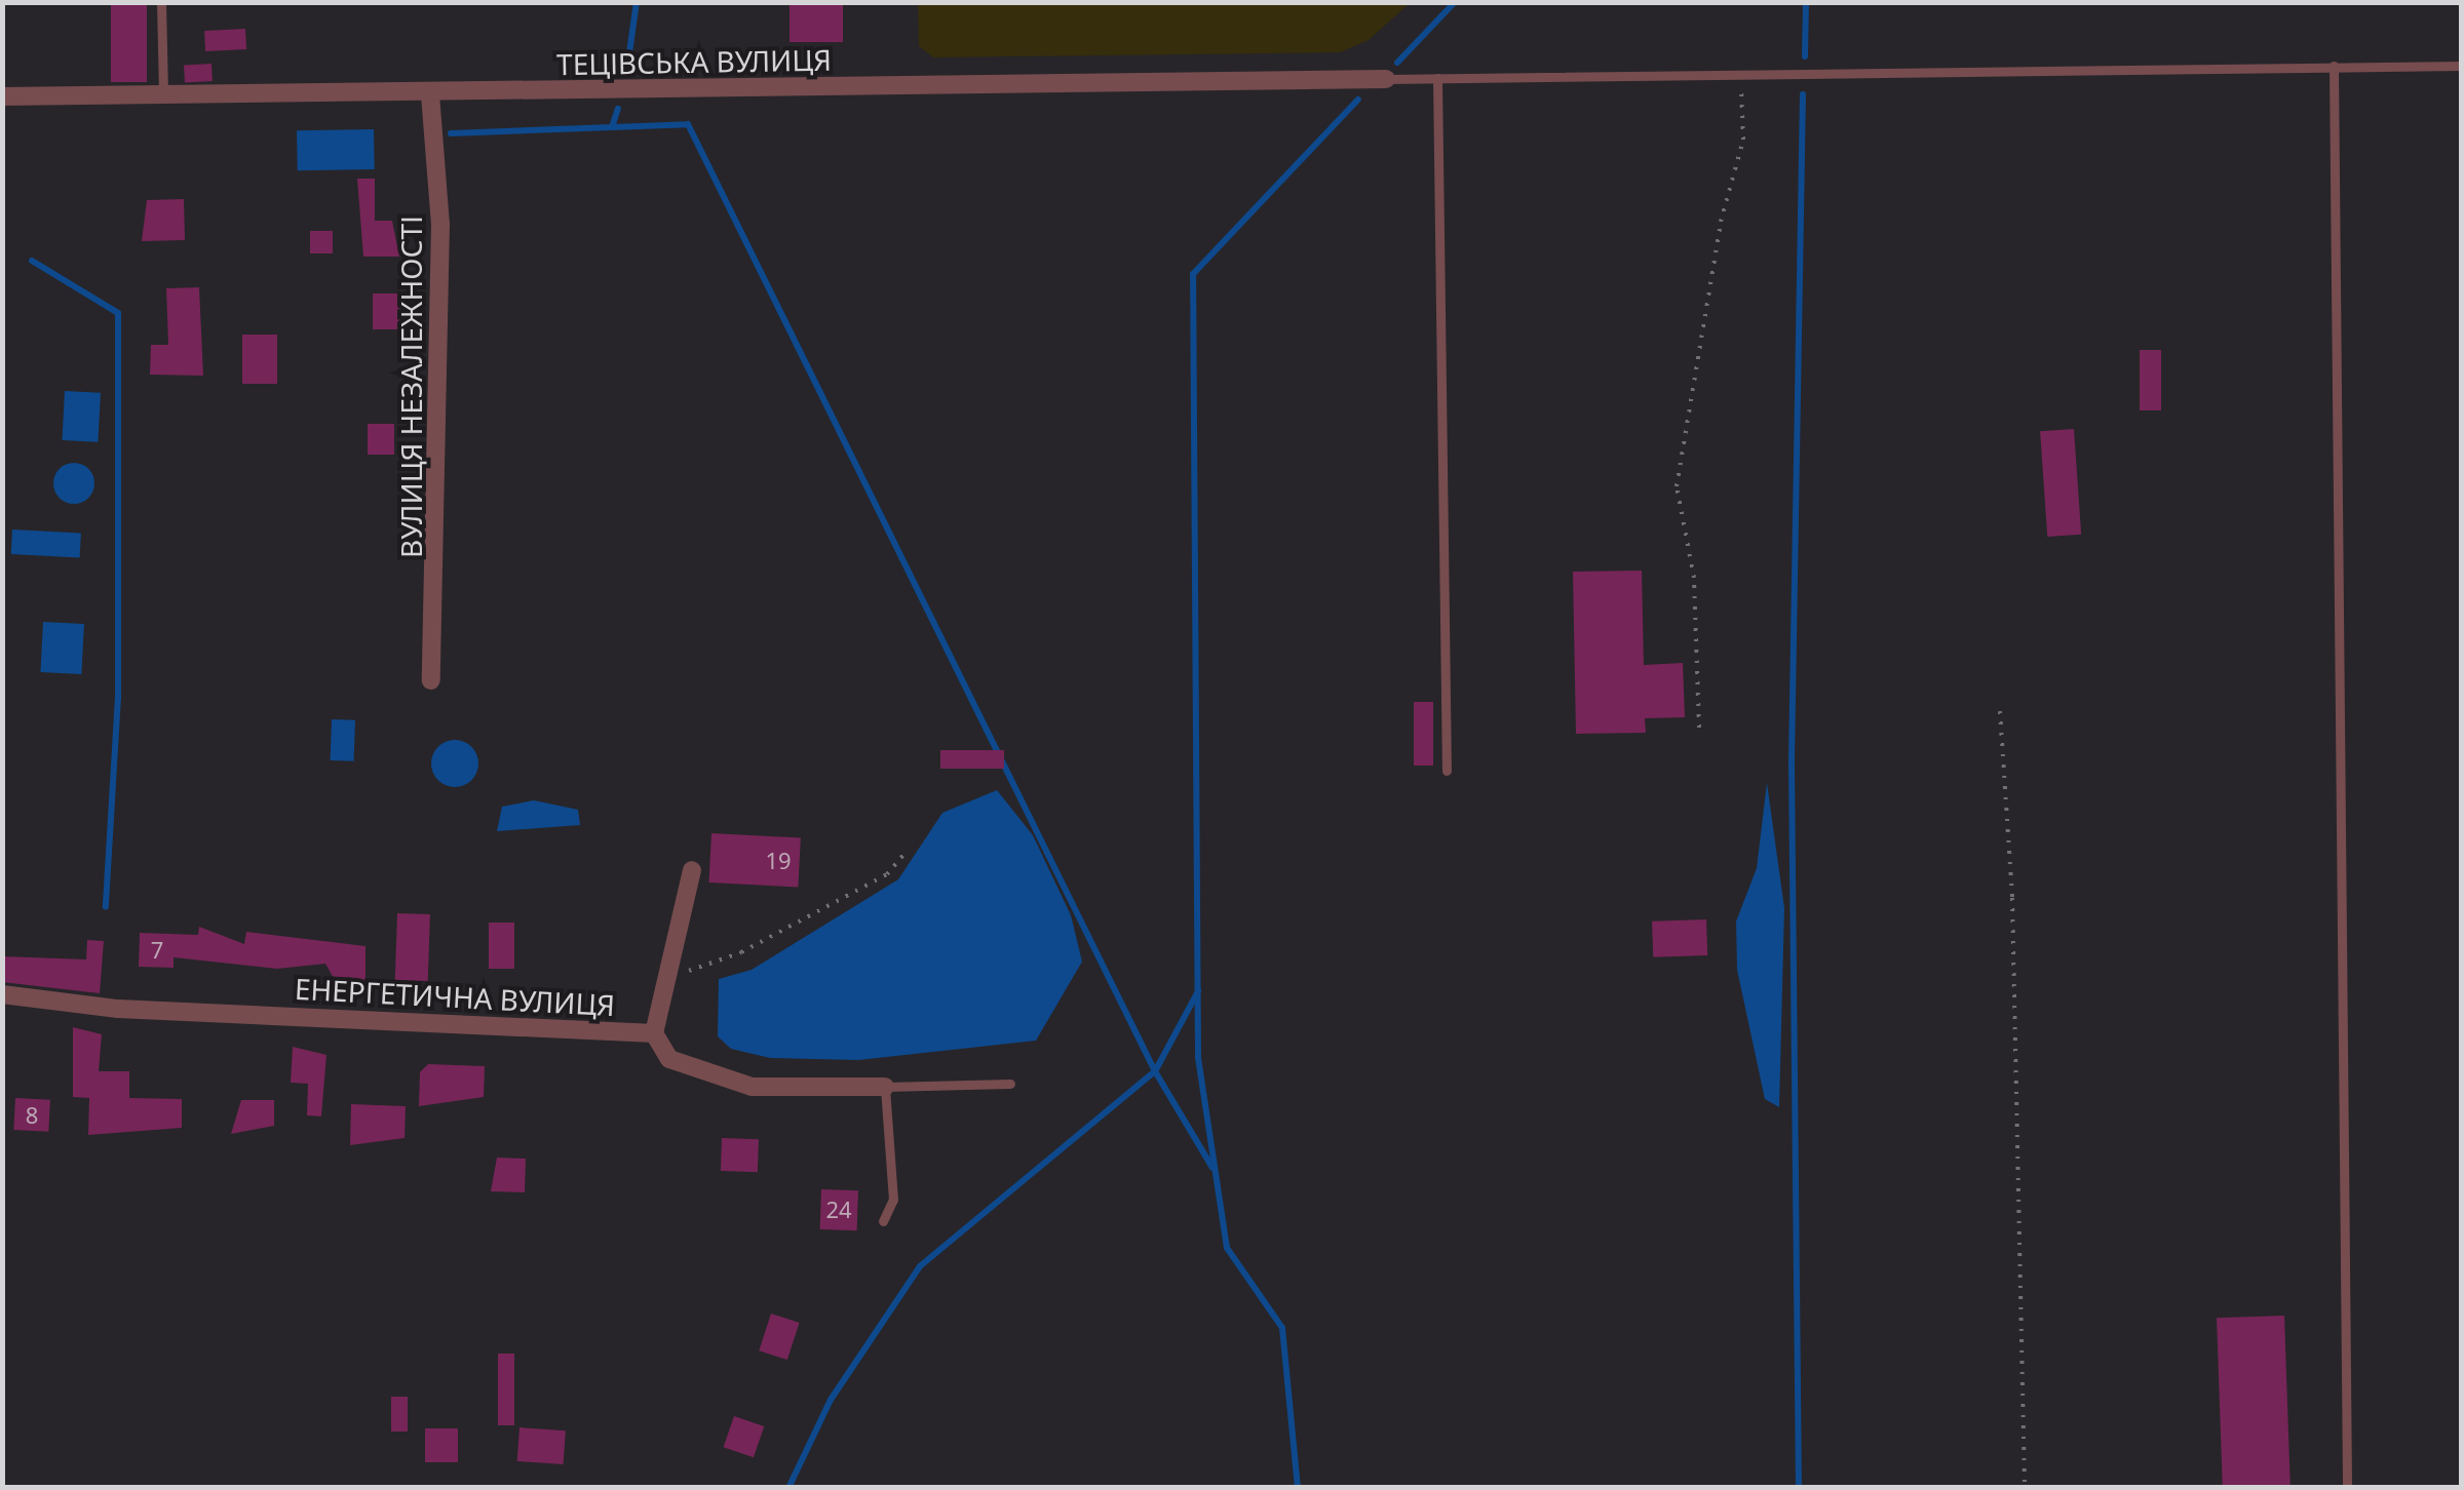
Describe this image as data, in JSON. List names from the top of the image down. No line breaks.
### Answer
{"streets":{"street":["ТЕЦІВСЬКА ВУЛИЦЯ","ВУЛИЦЯ НЕЗАЛЕЖНОСТІ","ЕНЕРГЕТИЧНА ВУЛИЦЯ"]},"crossings":[["ТЕЦІВСЬКА ВУЛИЦЯ","ВУЛИЦЯ НЕЗАЛЕЖНОСТІ"]],"house_numbers":["19","7","8","24"]}
